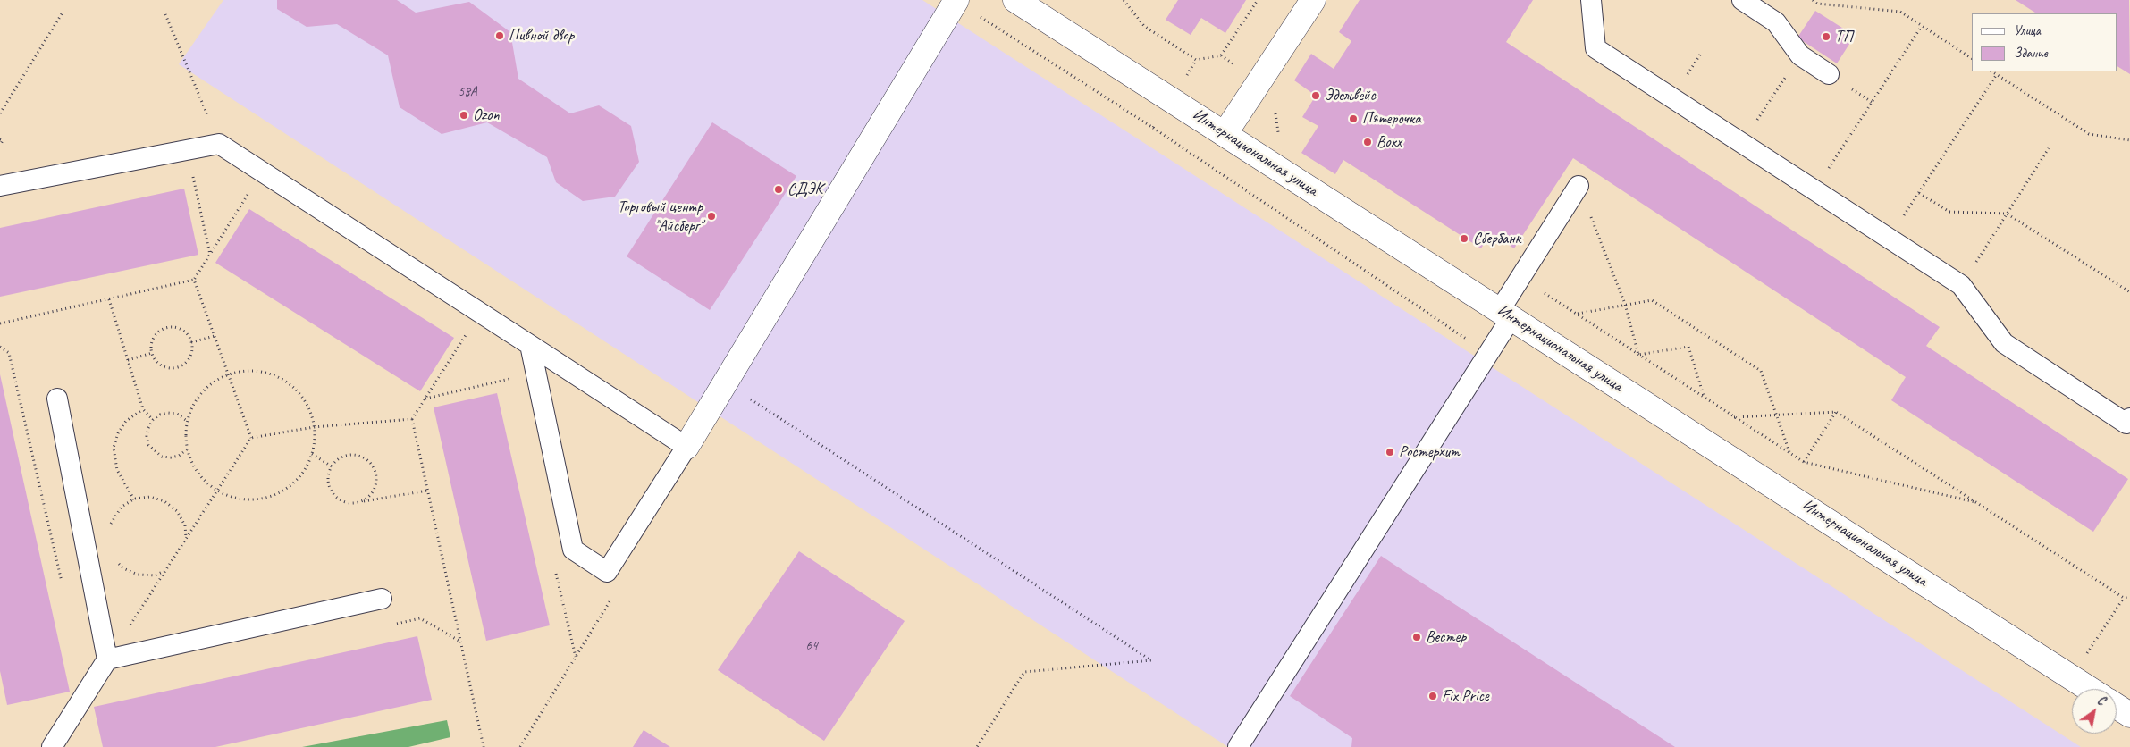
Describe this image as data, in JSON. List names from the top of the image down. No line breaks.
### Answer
{"streets":{"main road":["Интернациональная улица"]},"places":["Пивной двор","ТП","Эдельвейс","Ozon","Пятерочка","Boxx","СДЭК","Торговый центр \"Айсберг\"","Сбербанк","Ростерхит","Вестер","Fix Price"],"house_numbers":["58А","64"],"legend":["Улица","Здание"],"north":"top right"}
